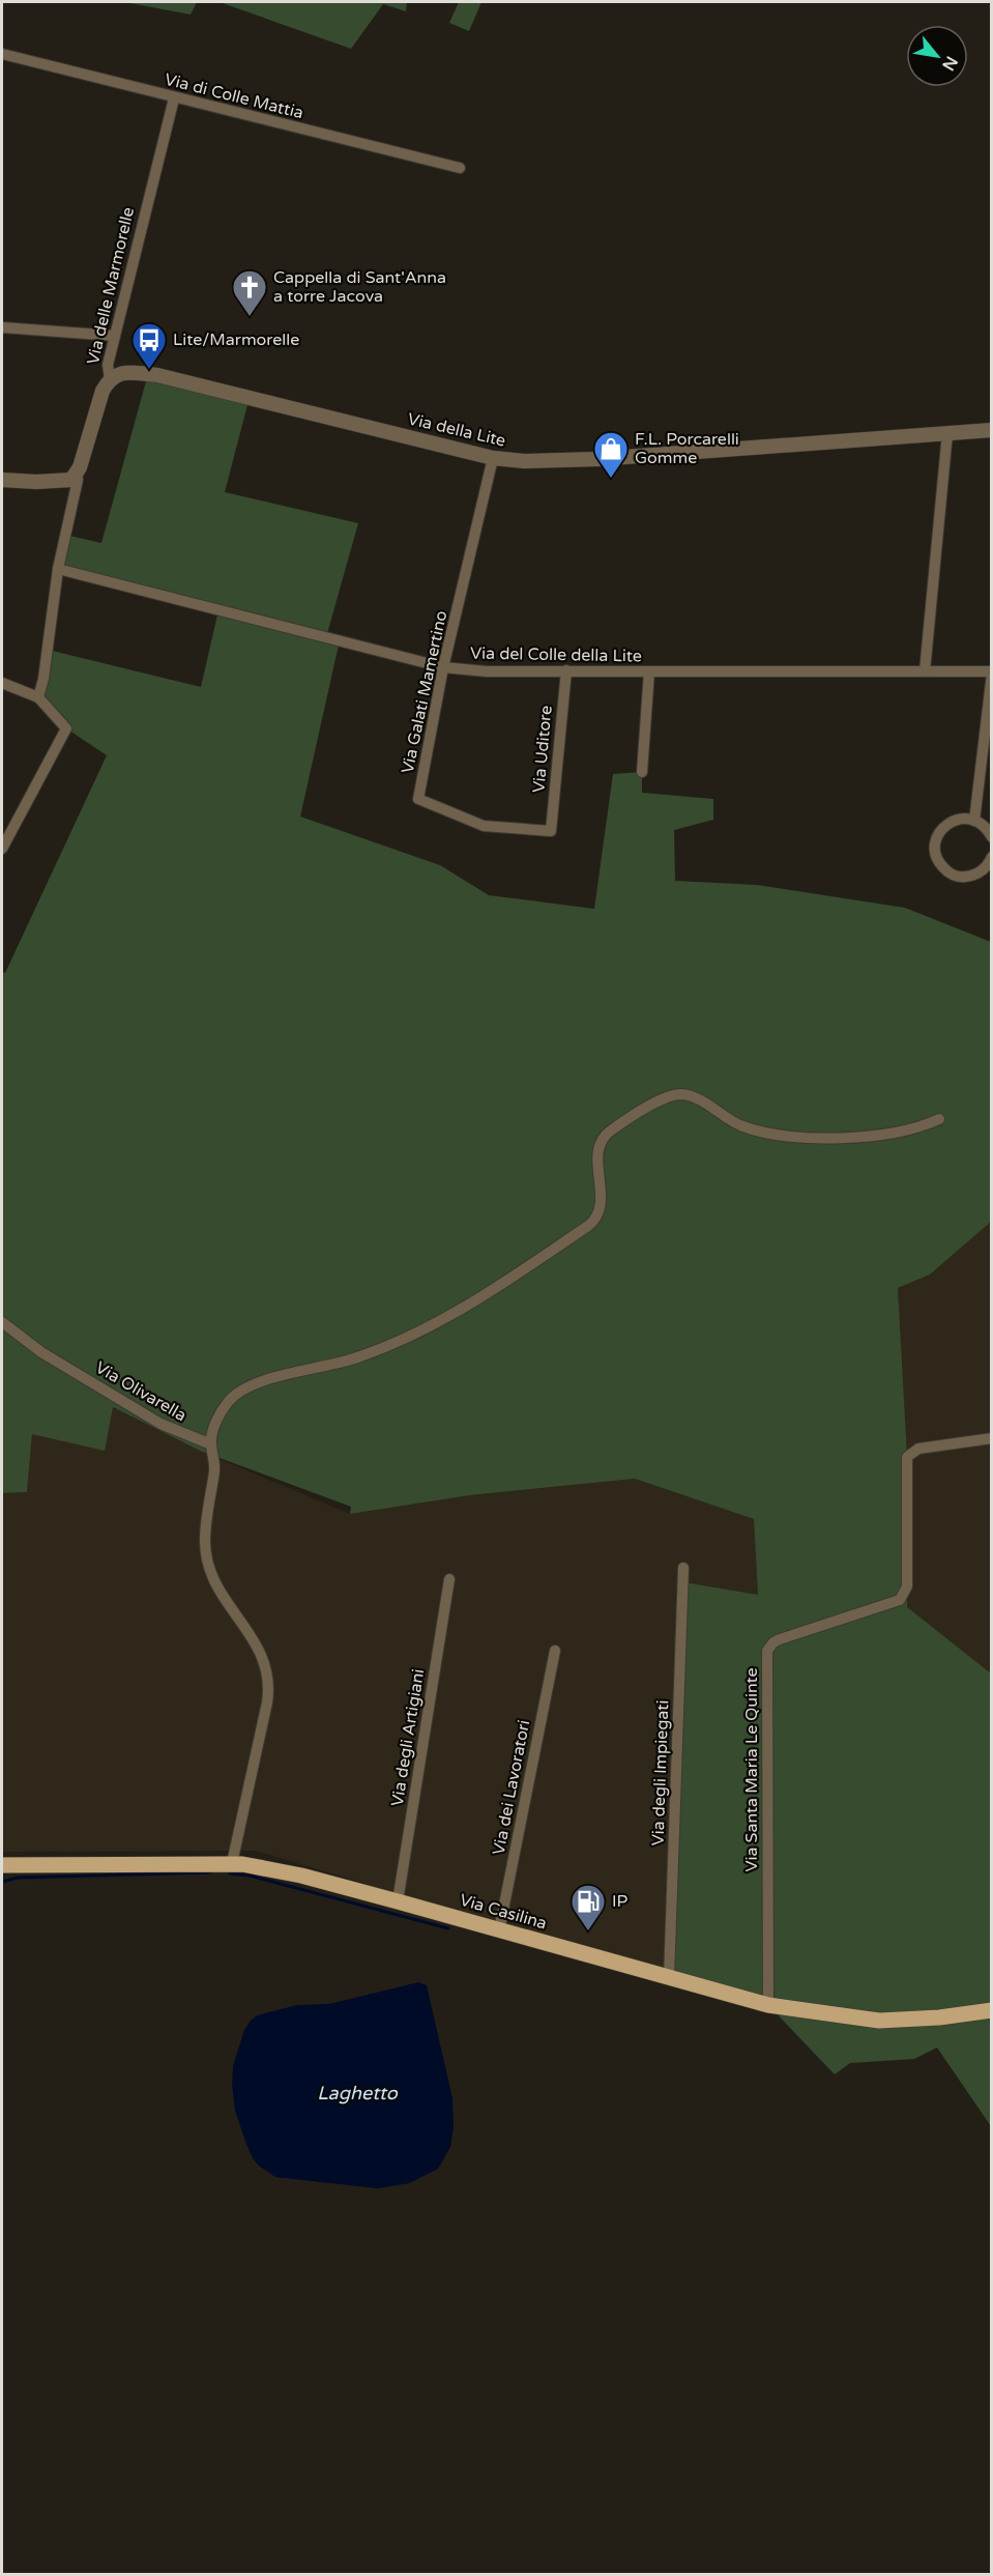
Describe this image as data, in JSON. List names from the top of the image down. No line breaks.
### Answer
{"streets":{"main road":["Via Casilina"],"street":["Via di Colle Mattia","Via delle Marmorelle","Via della Lite","Via del Colle della Lite","Via Galati Mamertino","Via Uditore","Via Olivarella","Via degli Artigiani","Via Santa Maria Le Quinte","Via degli Impiegati","Via dei Lavoratori"]},"crossings":[["Via di Colle Mattia","Via delle Marmorelle"],["Via delle Marmorelle","Via della Lite"],["Via delle Marmorelle","Via del Colle della Lite"],["Via della Lite","Via Galati Mamertino"],["Via del Colle della Lite","Via Galati Mamertino"],["Via del Colle della Lite","Via Uditore"],["Via Galati Mamertino","Via Uditore"],["Via degli Artigiani","Via Casilina"],["Via Santa Maria Le Quinte","Via Casilina"],["Via degli Impiegati","Via Casilina"],["Via dei Lavoratori","Via Casilina"]],"water":["Laghetto"],"places":{"church":["Cappella di Sant'Anna a torre Jacova"],"bus stop":["Lite/Marmorelle"],"shop":["F.L. Porcarelli Gomme"],"fuel station":["IP"]},"north":"bottom right"}
